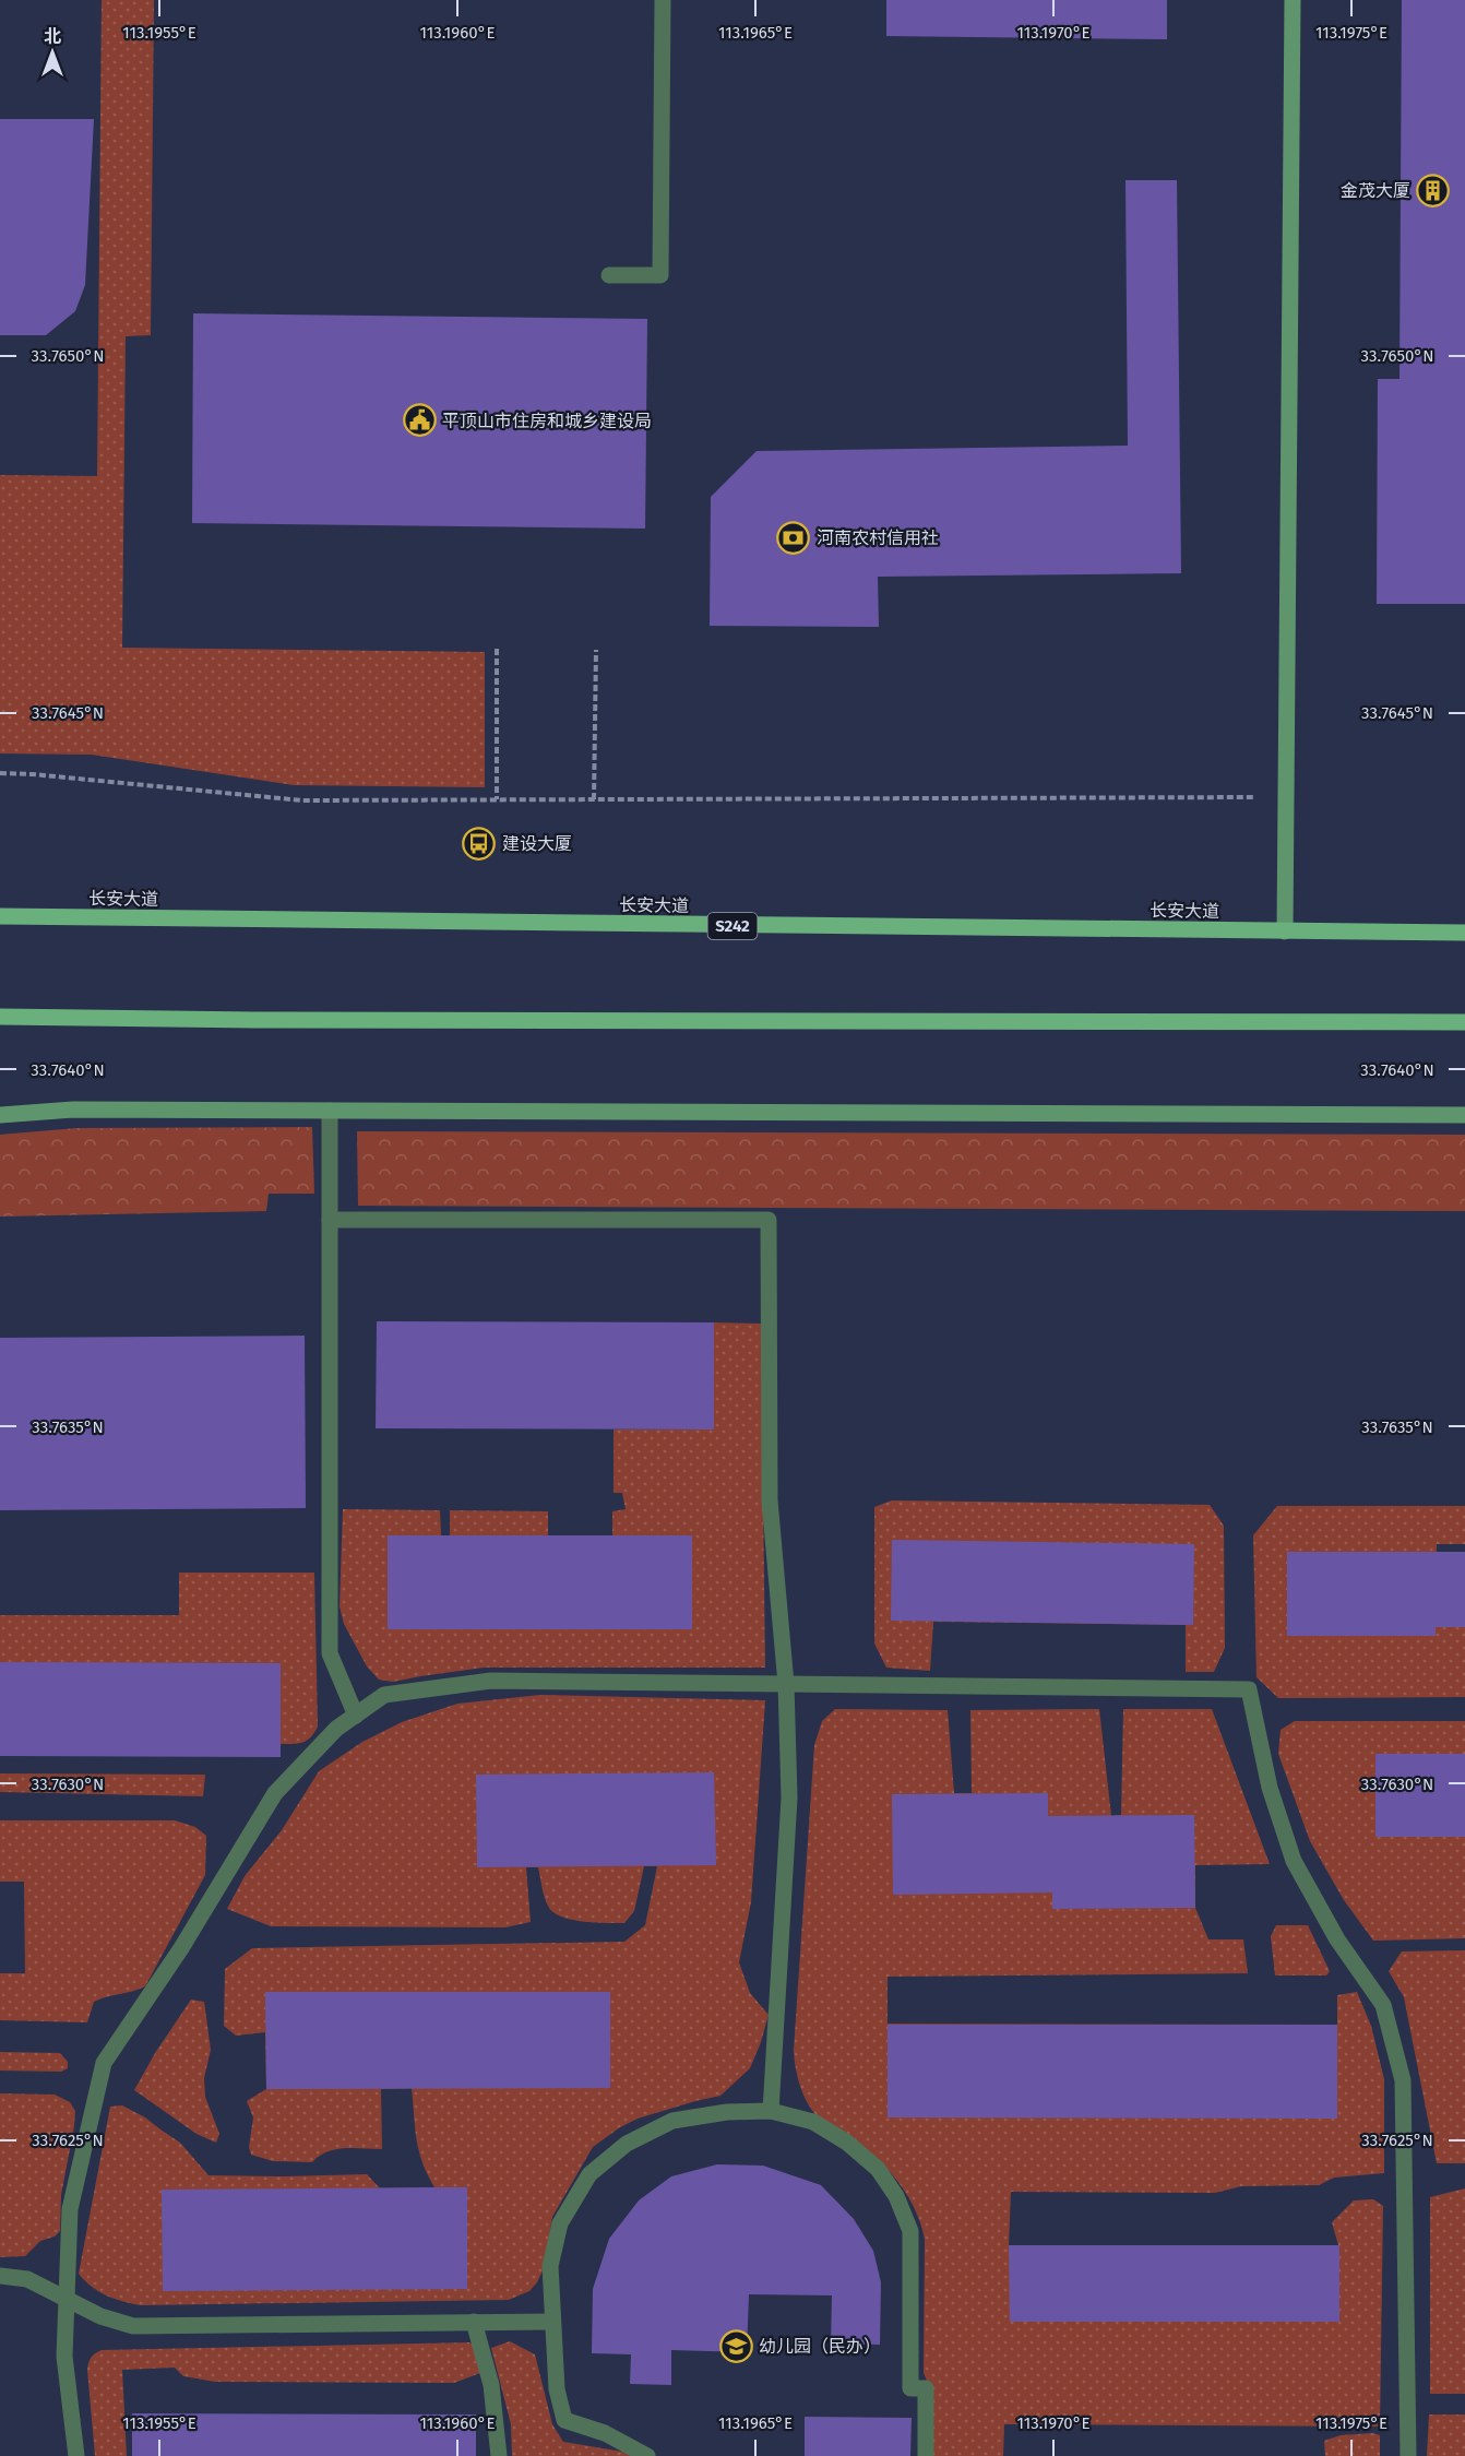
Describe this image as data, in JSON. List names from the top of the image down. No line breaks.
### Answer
{"streets":{"main road":["长安大道","S242"]},"places":{"building":["金茂大厦"],"public building":["平顶山市住房和城乡建设局"],"bank":["河南农村信用社"],"bus stop":["建设大厦"],"school or university":["幼儿园（民办）"]},"north":"top","coordinates":["113.1955°E","113.1960°E","113.1965°E","113.1970°E","113.1975°E","33.7650°N","33.7645°N","33.7640°N","33.7635°N","33.7630°N","33.7625°N"]}
